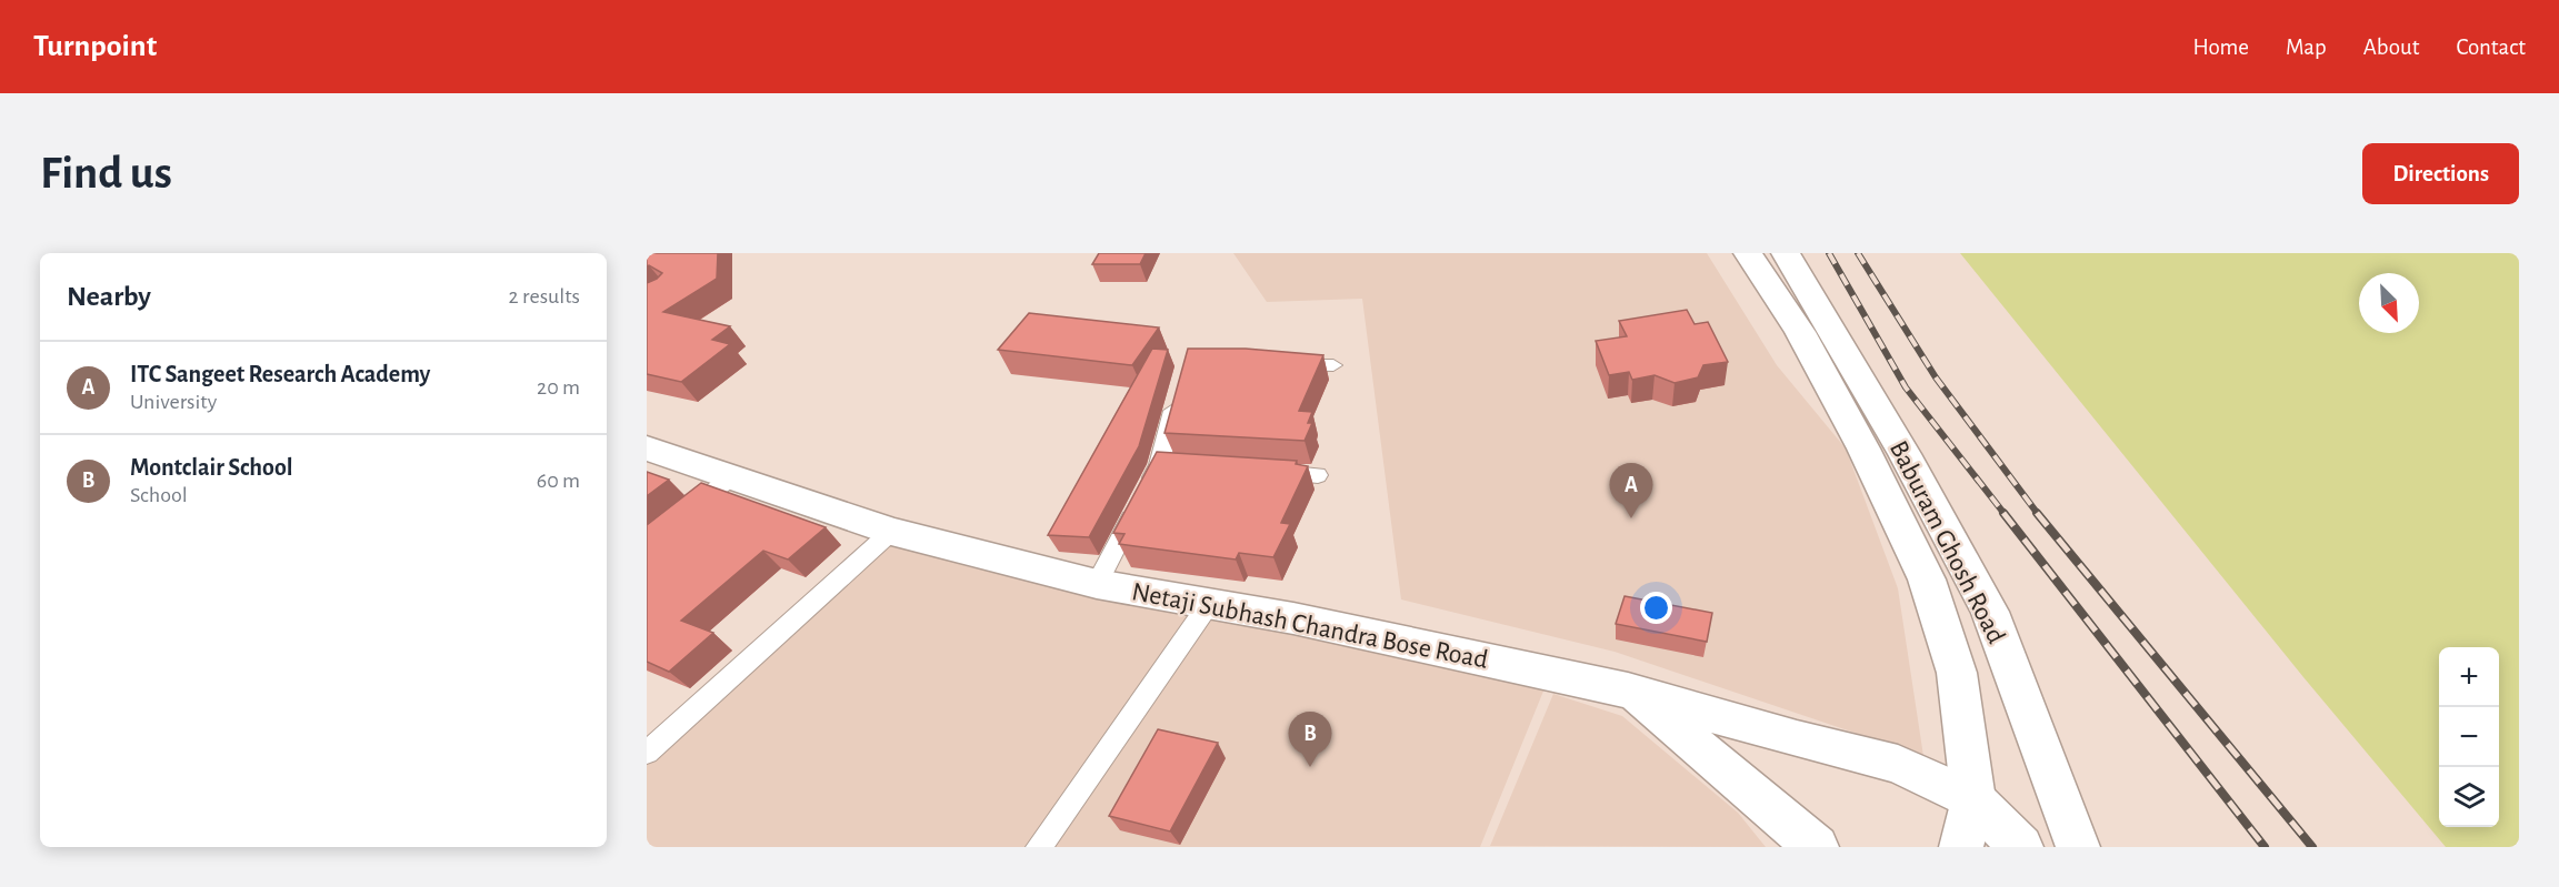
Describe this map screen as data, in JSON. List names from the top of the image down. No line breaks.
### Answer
{"streets":{"main road":["Baburam Ghosh Road","Netaji Subhash Chandra Bose Road"]},"crossings":[["Baburam Ghosh Road","Netaji Subhash Chandra Bose Road"]],"north":"bottom right","page":{"header":"Turnpoint","nav":["Home","Map","About","Contact"],"buttons":"Directions","title":"Find us","heading":["Nearby","2 results"],"list":[{"mark":"A","name":"ITC Sangeet Research Academy","note":"University","value":"20 m"},{"mark":"B","name":"Montclair School","note":"School","value":"60 m"}],"pins":["A","B"],"map_buttons":["+","−"]}}
